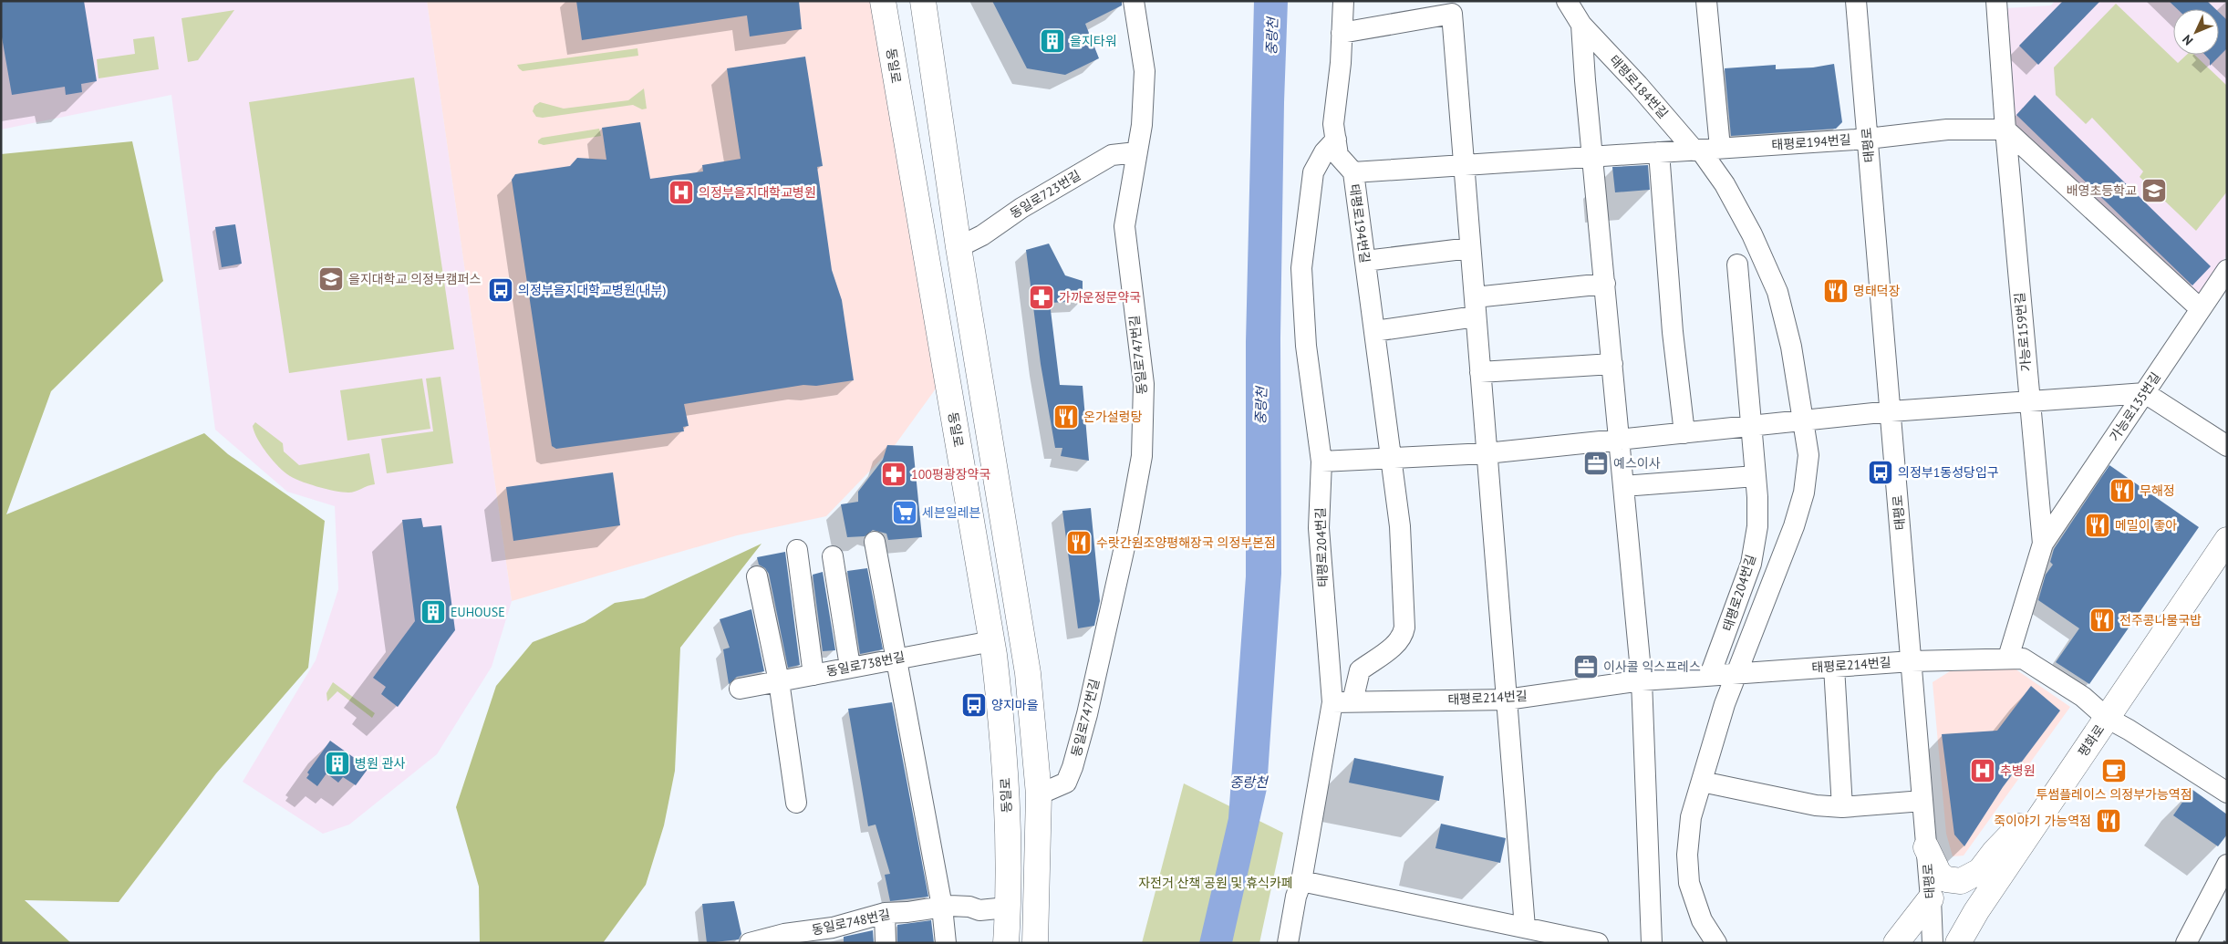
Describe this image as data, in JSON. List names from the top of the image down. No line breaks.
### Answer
{"streets":{"street":["동일로","태평로184번길","태평로194번길","태평로","동일로723번길","가능로159번길","동일로747번길","가능로135번길","태평로204번길","동일로738번길","태평로214번길","평화로","동일로748번길"]},"crossings":[["동일로","동일로738번길"],["동일로","동일로748번길"],["태평로184번길","태평로194번길"],["태평로194번길","태평로"],["태평로194번길","가능로159번길"],["태평로","태평로214번길"],["동일로723번길","동일로747번길"],["가능로159번길","가능로135번길"],["가능로159번길","태평로214번길"],["태평로204번길","태평로214번길"],["태평로214번길","평화로"]],"water":["중랑천"],"parks":["자전거 산책 공원 및 휴식카페"],"places":{"building":["을지타워","EUHOUSE","병원 관사"],"school or university":["배영초등학교","을지대학교 의정부캠퍼스"],"hospital":["의정부을지대학교병원","추병원"],"bus stop":["의정부을지대학교병원(내부)","의정부1동성당입구","양지마을"],"restaurant":["명태덕장","온가설렁탕","무해정","메밀이 좋아","수랏간원조양평해장국 의정부본점","전주콩나물국밥","죽이야기 가능역점"],"pharmacy":["가까운정문약국","100평광장약국"],"office":["예스이사","이사콜 익스프레스"],"supermarket":["세븐일레븐"],"cafe":["투썸플레이스 의정부가능역점"]},"north":"bottom left"}
